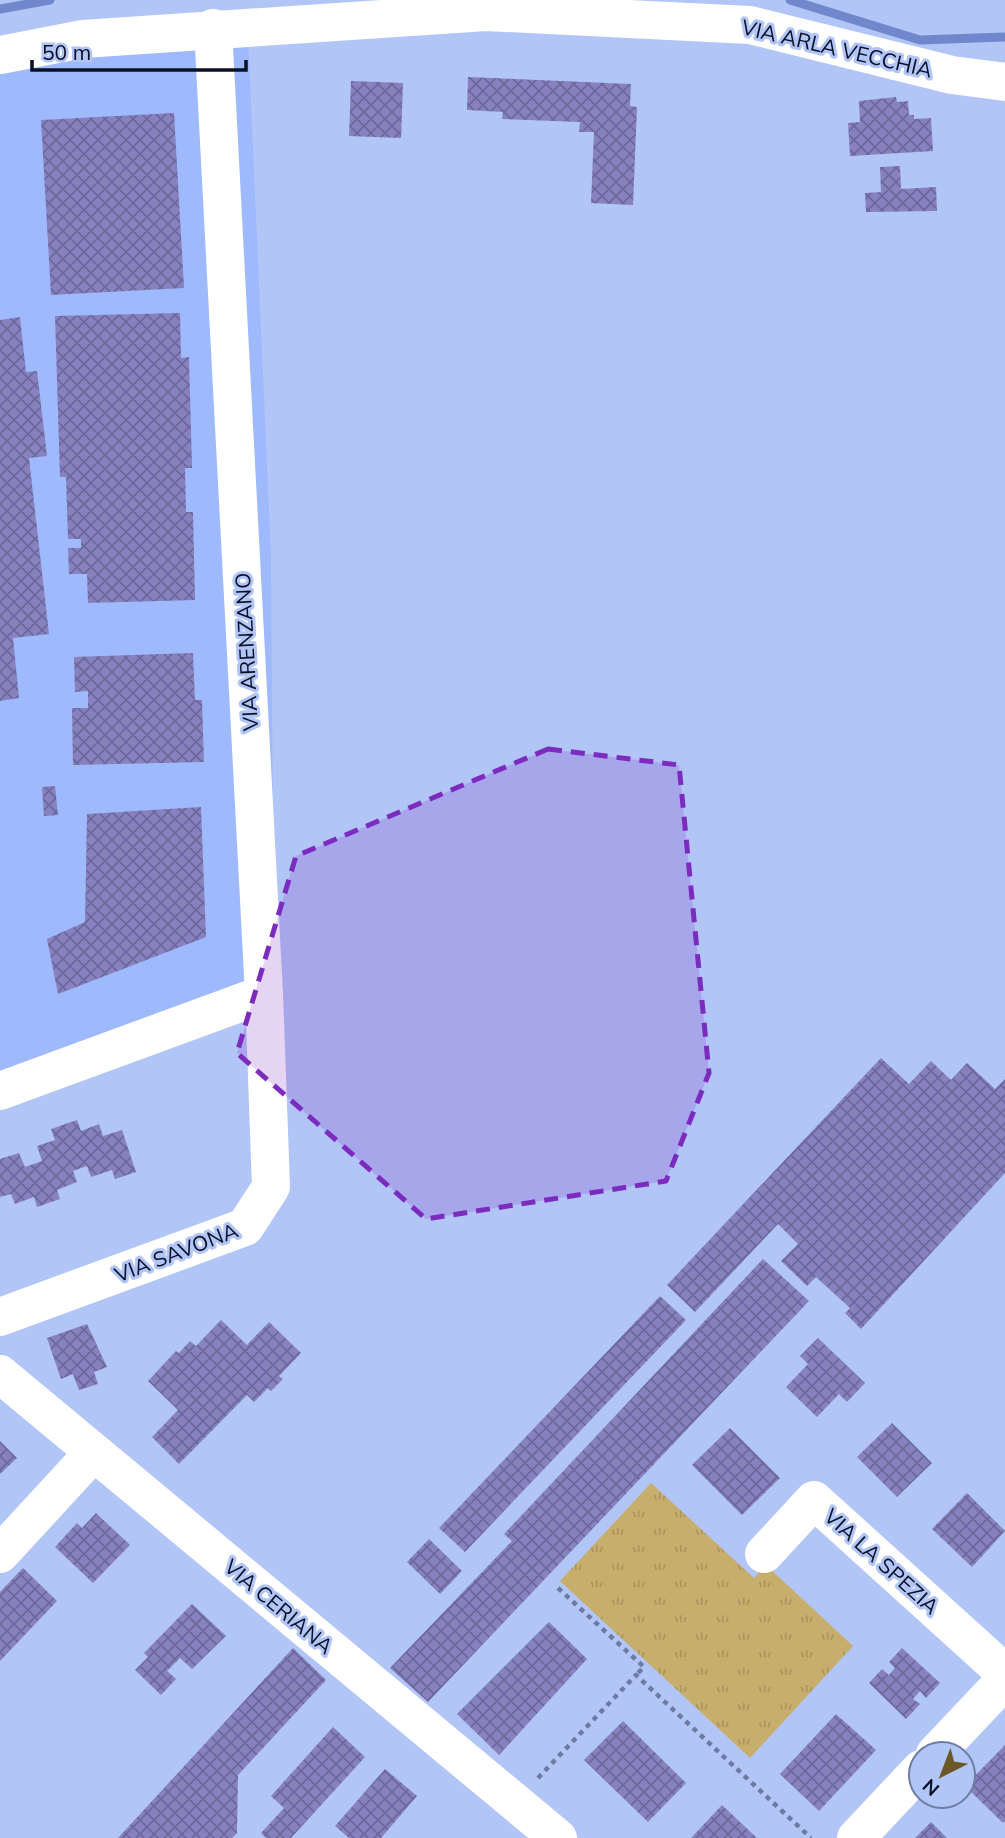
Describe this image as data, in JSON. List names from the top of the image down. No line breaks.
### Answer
{"streets":{"street":["VIA ARLA VECCHIA","VIA ARENZANO","VIA SAVONA","VIA LA SPEZIA","VIA CERIANA"]},"crossings":[["VIA ARLA VECCHIA","VIA ARENZANO"],["VIA ARENZANO","VIA SAVONA"]],"scale_bar":"50 m","north":"bottom left"}
